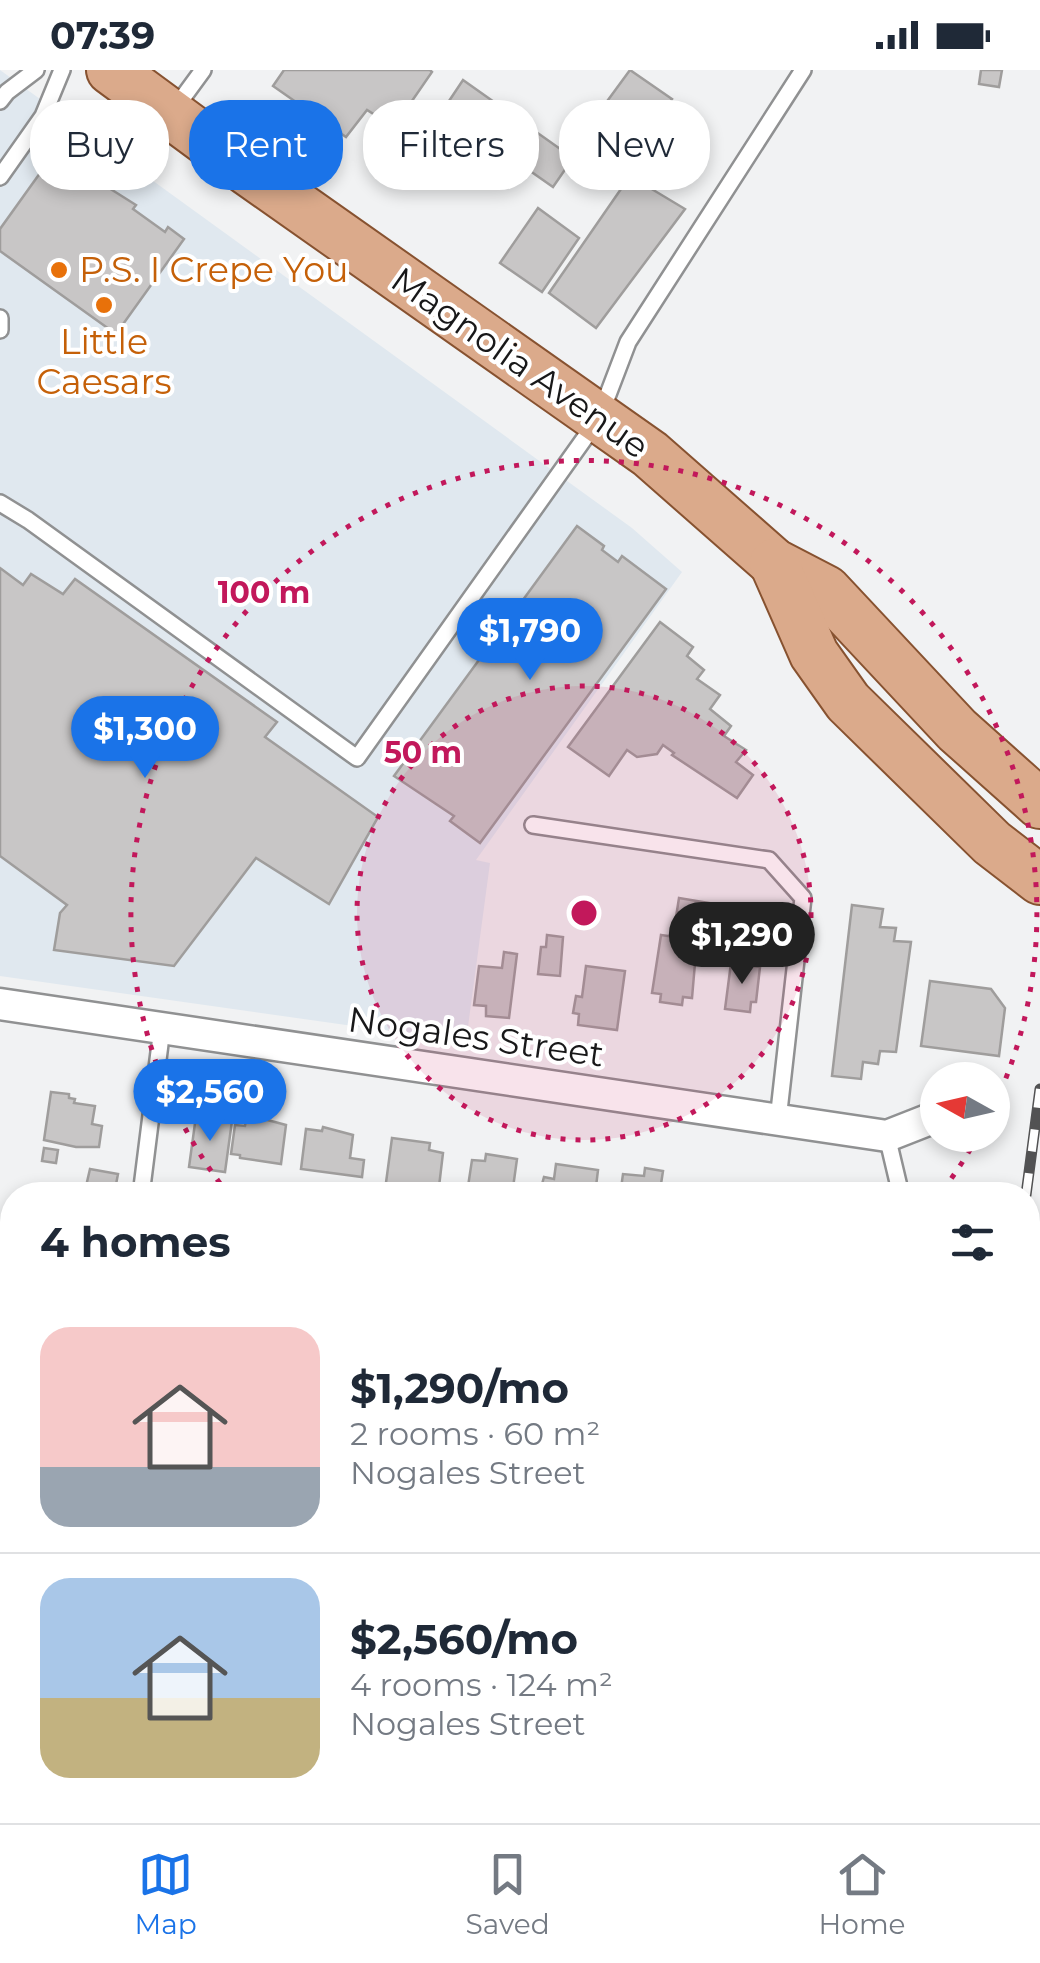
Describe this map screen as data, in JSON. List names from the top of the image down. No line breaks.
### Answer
{"streets":{"main road":["Magnolia Avenue"],"street":["Nogales Street"]},"places":["P.S. I Crepe You","Little Caesars"],"north":"left","page":{"status":"07:39","chip":["Buy","Rent","Filters","New"],"price":["$1,790","$1,300","$1,290","$2,560"],"heading":"4 homes","list":[{"name":"$1,290/mo","note":"2 rooms · 60 m² · Nogales Street"},{"name":"$2,560/mo","note":"4 rooms · 124 m² · Nogales Street"}],"tabs":["Map","Saved","Home"]},"rings":["100 m","50 m"]}
